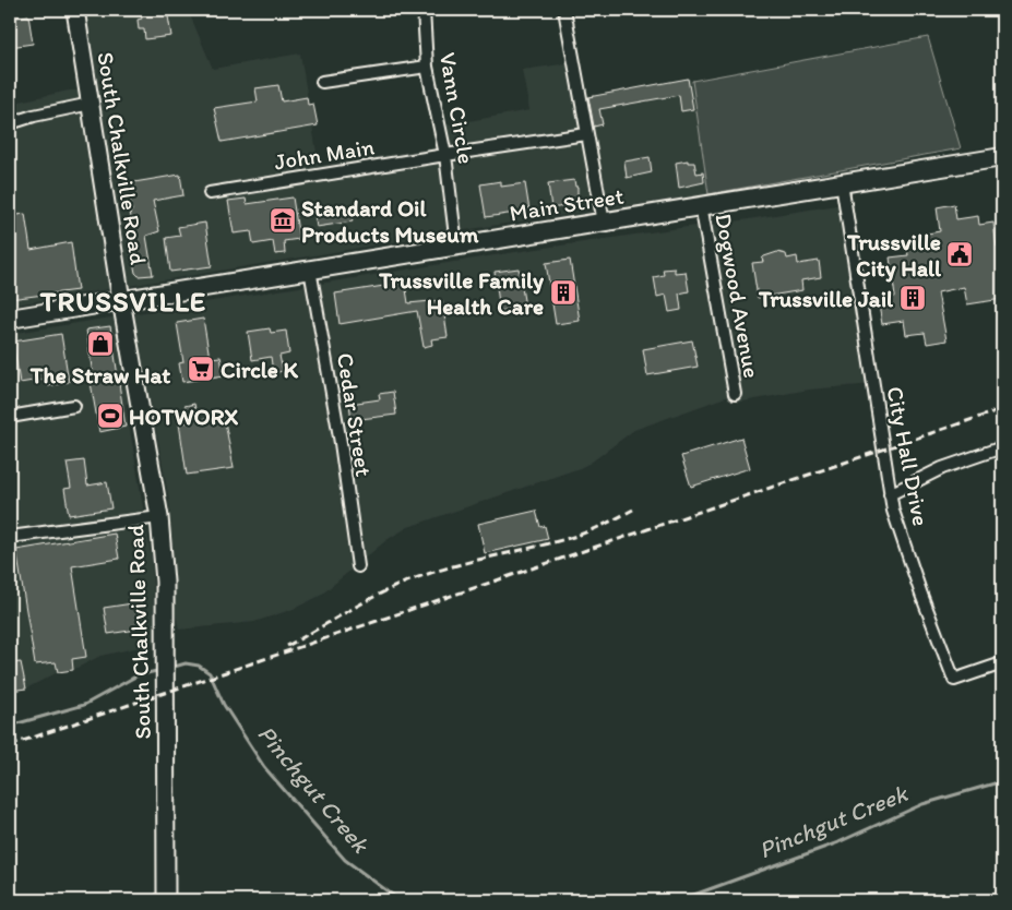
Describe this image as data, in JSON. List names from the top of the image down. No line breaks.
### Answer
{"streets":{"main road":["South Chalkville Road","Main Street"],"street":["Vann Circle","John Main","Dogwood Avenue","Cedar Street","City Hall Drive"]},"crossings":[["Vann Circle","John Main"],["Vann Circle","Main Street"],["South Chalkville Road","Main Street"],["Main Street","Dogwood Avenue"],["Main Street","Cedar Street"],["Main Street","City Hall Drive"]],"districts":["TRUSSVILLE"],"water":["Pinchgut Creek"],"places":{"museum":["Standard Oil Products Museum"],"public building":["Trussville City Hall"],"building":["Trussville Family Health Care","Trussville Jail"],"shop":["The Straw Hat"],"supermarket":["Circle K"],"sports":["HOTWORX"]}}
